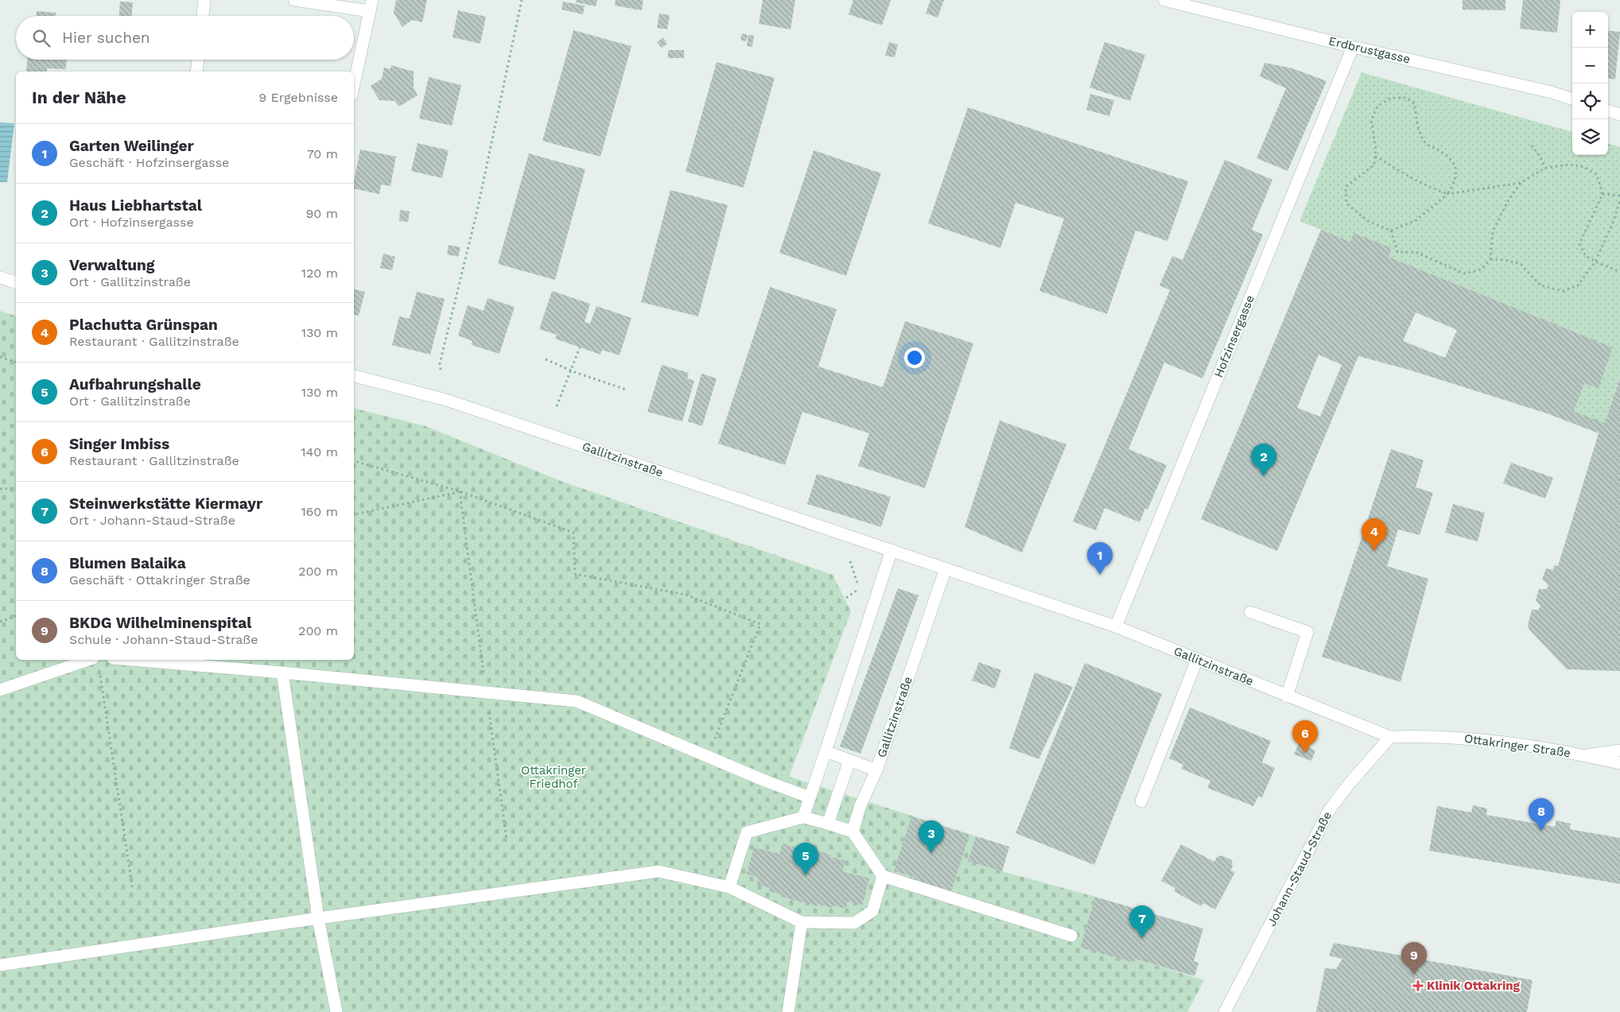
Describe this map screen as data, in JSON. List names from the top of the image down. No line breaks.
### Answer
{"streets":{"street":["Erdbrustgasse","Hofzinsergasse","Gallitzinstraße","Ottakringer Straße","Johann-Staud-Straße"]},"crossings":[["Erdbrustgasse","Hofzinsergasse"],["Hofzinsergasse","Gallitzinstraße"],["Gallitzinstraße","Ottakringer Straße"],["Gallitzinstraße","Johann-Staud-Straße"],["Ottakringer Straße","Johann-Staud-Straße"]],"parks":["Ottakringer Friedhof"],"places":{"health":["Klinik Ottakring"]},"page":{"map_buttons":["+","−"],"search":"Hier suchen","heading":["In der Nähe","9 Ergebnisse"],"list":[{"mark":"1","name":"Garten Weilinger","note":"Geschäft · Hofzinsergasse","value":"70 m"},{"mark":"2","name":"Haus Liebhartstal","note":"Ort · Hofzinsergasse","value":"90 m"},{"mark":"3","name":"Verwaltung","note":"Ort · Gallitzinstraße","value":"120 m"},{"mark":"4","name":"Plachutta Grünspan","note":"Restaurant · Gallitzinstraße","value":"130 m"},{"mark":"5","name":"Aufbahrungshalle","note":"Ort · Gallitzinstraße","value":"130 m"},{"mark":"6","name":"Singer Imbiss","note":"Restaurant · Gallitzinstraße","value":"140 m"},{"mark":"7","name":"Steinwerkstätte Kiermayr","note":"Ort · Johann-Staud-Straße","value":"160 m"},{"mark":"8","name":"Blumen Balaika","note":"Geschäft · Ottakringer Straße","value":"200 m"},{"mark":"9","name":"BKDG Wilhelminenspital","note":"Schule · Johann-Staud-Straße","value":"200 m"}],"pins":["2","4","1","6","8","3","5","7","9"]}}
